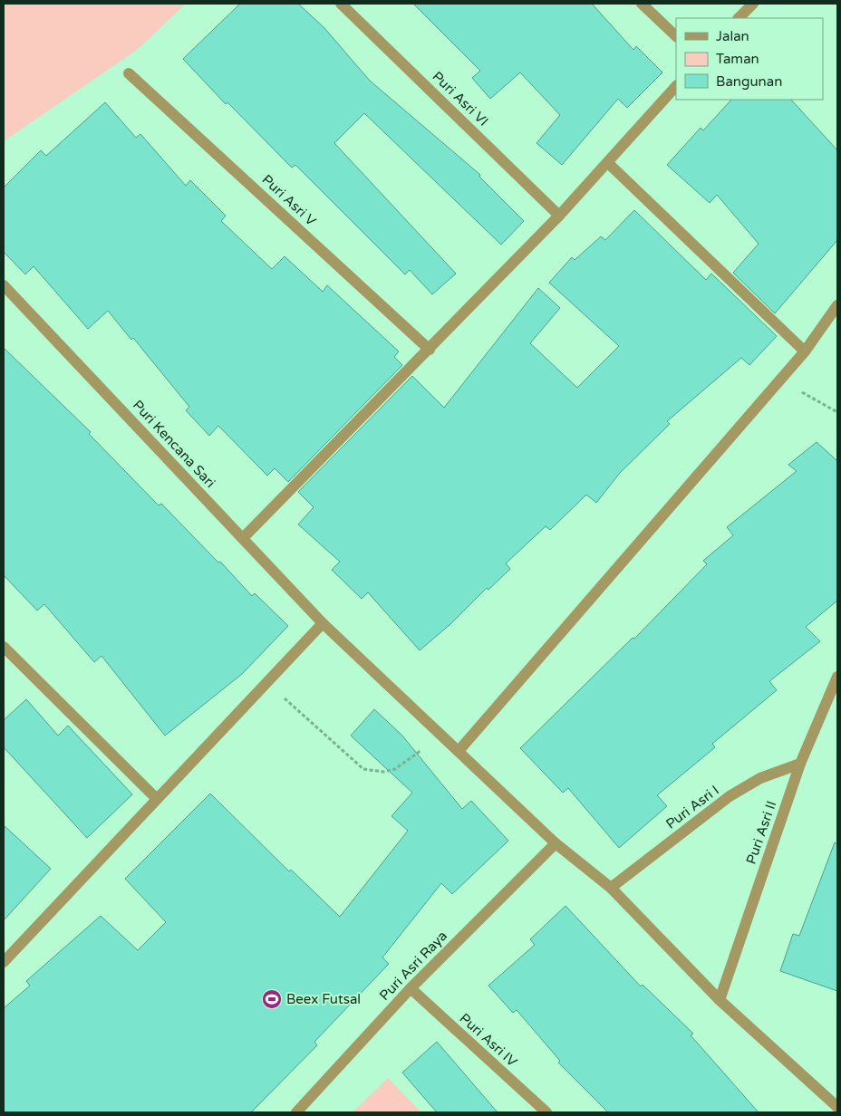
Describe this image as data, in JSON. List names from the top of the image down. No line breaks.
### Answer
{"streets":{"street":["Puri Asri VI","Puri Asri V","Puri Kencana Sari","Puri Asri I","Puri Asri II","Puri Asri Raya","Puri Asri IV"]},"crossings":[["Puri Kencana Sari","Puri Asri I"],["Puri Kencana Sari","Puri Asri II"],["Puri Kencana Sari","Puri Asri Raya"],["Puri Asri I","Puri Asri II"],["Puri Asri Raya","Puri Asri IV"]],"places":{"sports":["Beex Futsal"]},"legend":["Jalan","Taman","Bangunan"]}
